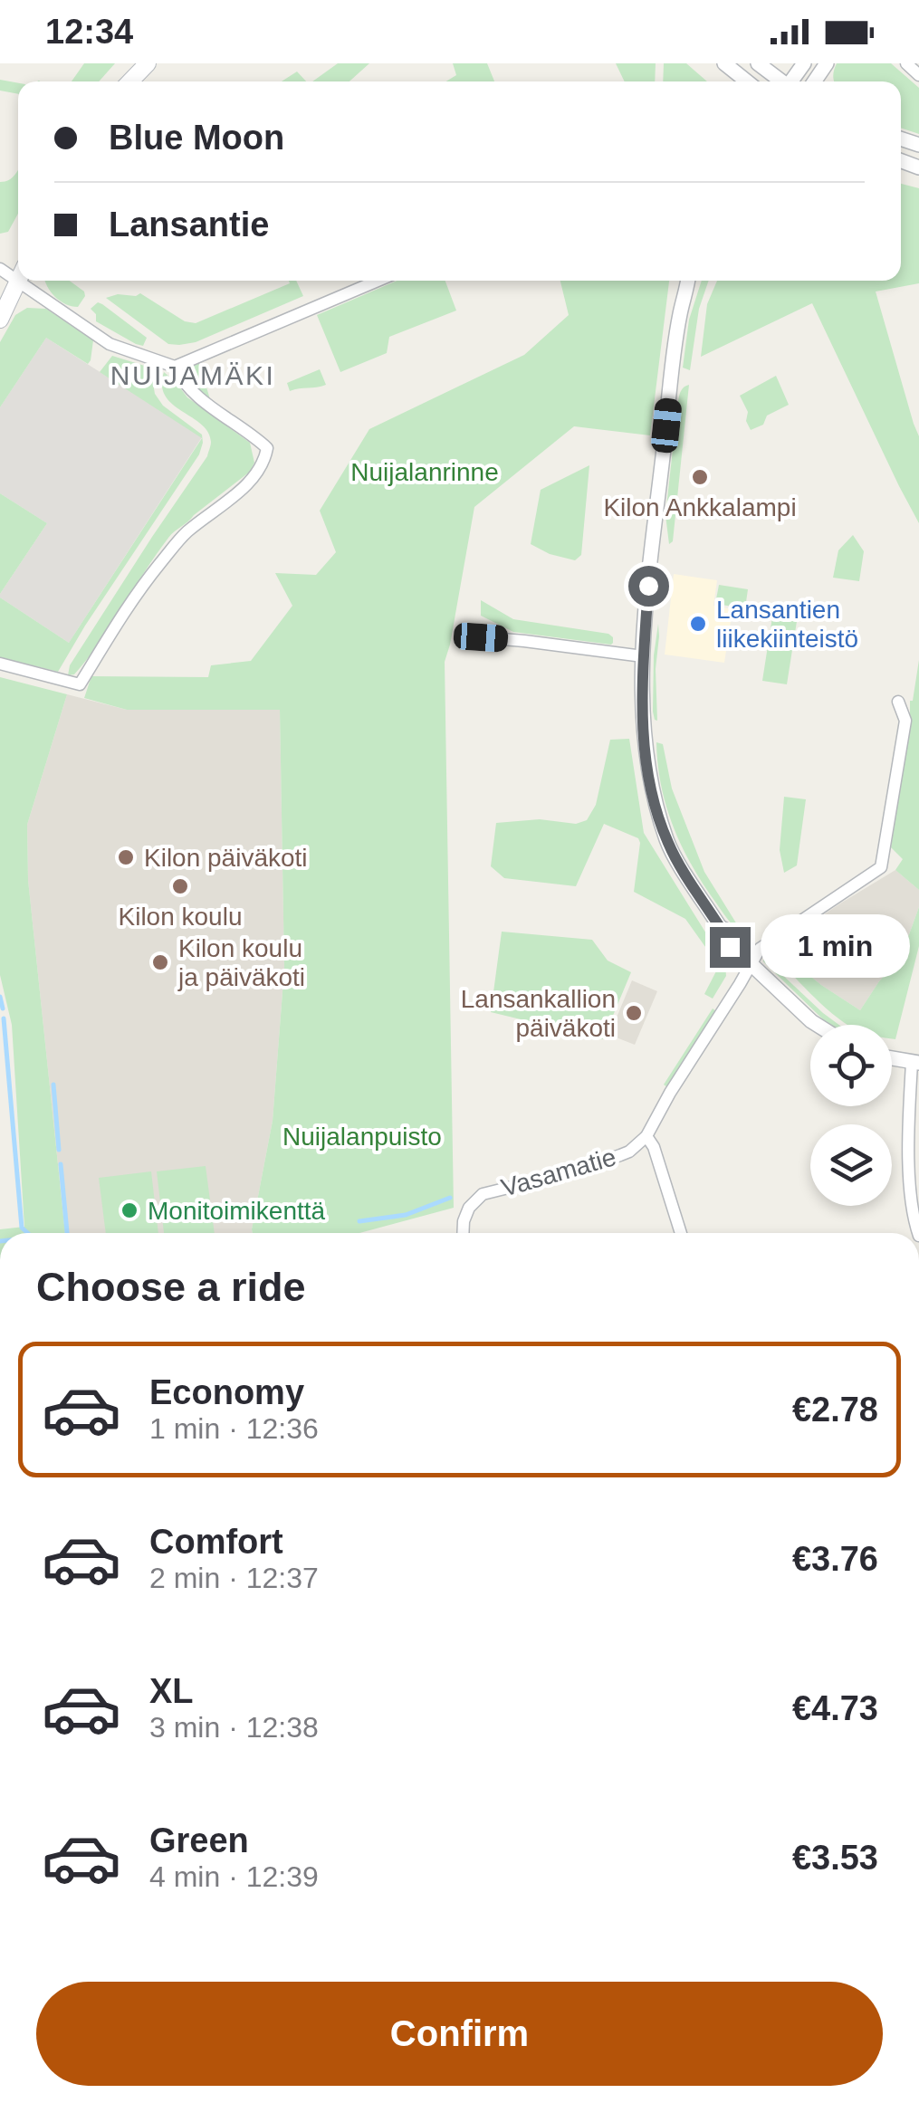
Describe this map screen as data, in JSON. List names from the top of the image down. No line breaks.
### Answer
{"streets":{"street":["Vasamatie"]},"districts":["NUIJAMÄKI"],"parks":["Nuijalanrinne","Nuijalanpuisto"],"places":["Kilon Ankkalampi","Lansantien liikekiinteistö","Kilon päiväkoti","Kilon koulu","Kilon koulu ja päiväkoti","Lansankallion päiväkoti","Monitoimikenttä"],"page":{"status":"12:34","banner":["Blue Moon","Lansantie"],"bubble":"1 min","heading":"Choose a ride","list":[{"name":"Economy","note":"1 min · 12:36","value":"€2.78"},{"name":"Comfort","note":"2 min · 12:37","value":"€3.76"},{"name":"XL","note":"3 min · 12:38","value":"€4.73"},{"name":"Green","note":"4 min · 12:39","value":"€3.53"}],"buttons":"Confirm"}}
